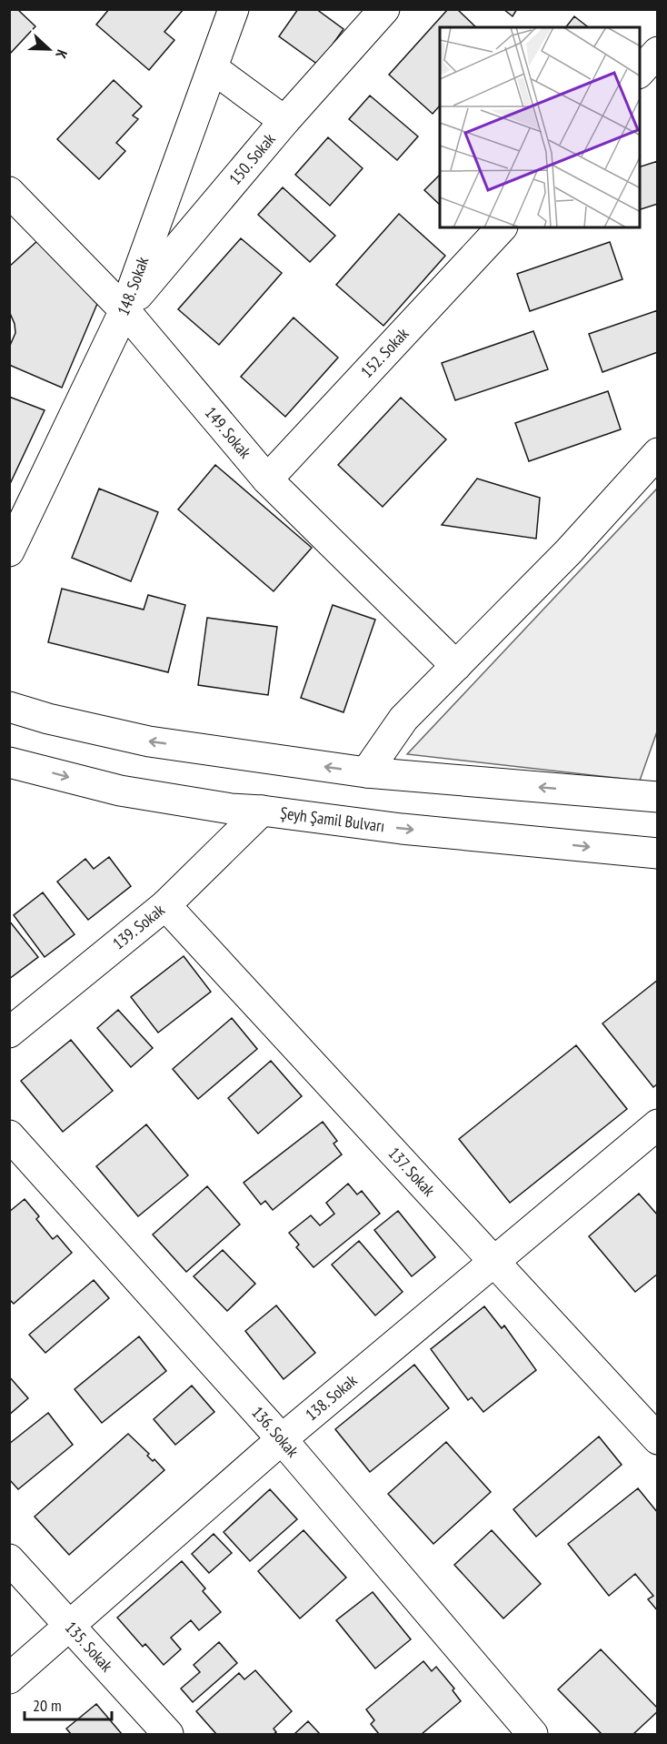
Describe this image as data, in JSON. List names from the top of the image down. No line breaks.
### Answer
{"streets":{"street":["150. Sokak","148. Sokak","152. Sokak","149. Sokak","Şeyh Şamil Bulvarı","139. Sokak","137. Sokak","138. Sokak","136. Sokak","135. Sokak"]},"crossings":[["150. Sokak","148. Sokak"],["150. Sokak","149. Sokak"],["148. Sokak","149. Sokak"],["152. Sokak","149. Sokak"],["Şeyh Şamil Bulvarı","139. Sokak"],["139. Sokak","137. Sokak"],["137. Sokak","138. Sokak"],["138. Sokak","136. Sokak"],["138. Sokak","135. Sokak"]],"scale_bar":"20 m","north":"right"}
